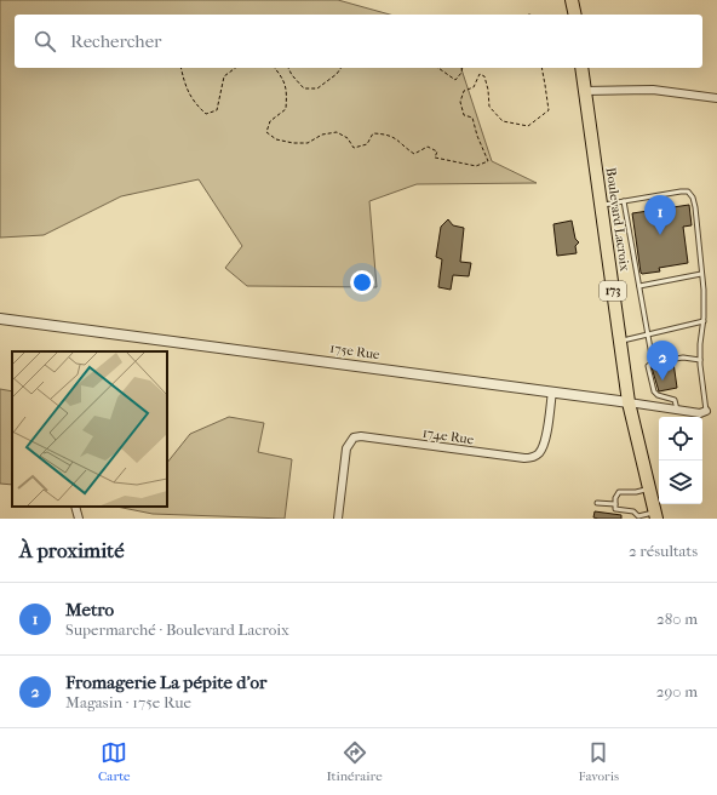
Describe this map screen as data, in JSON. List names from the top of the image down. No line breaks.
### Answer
{"streets":{"main road":["Boulevard Lacroix","173"],"street":["175e Rue","174e Rue"]},"crossings":[["Boulevard Lacroix","175e Rue"],["175e Rue","174e Rue"]],"page":{"search":"Rechercher","pins":["1","2"],"heading":["À proximité","2 résultats"],"list":[{"mark":"1","name":"Metro","note":"Supermarché · Boulevard Lacroix","value":"280 m"},{"mark":"2","name":"Fromagerie La pépite d'or","note":"Magasin · 175e Rue","value":"290 m"}],"nav":["Carte","Itinéraire","Favoris"]}}
